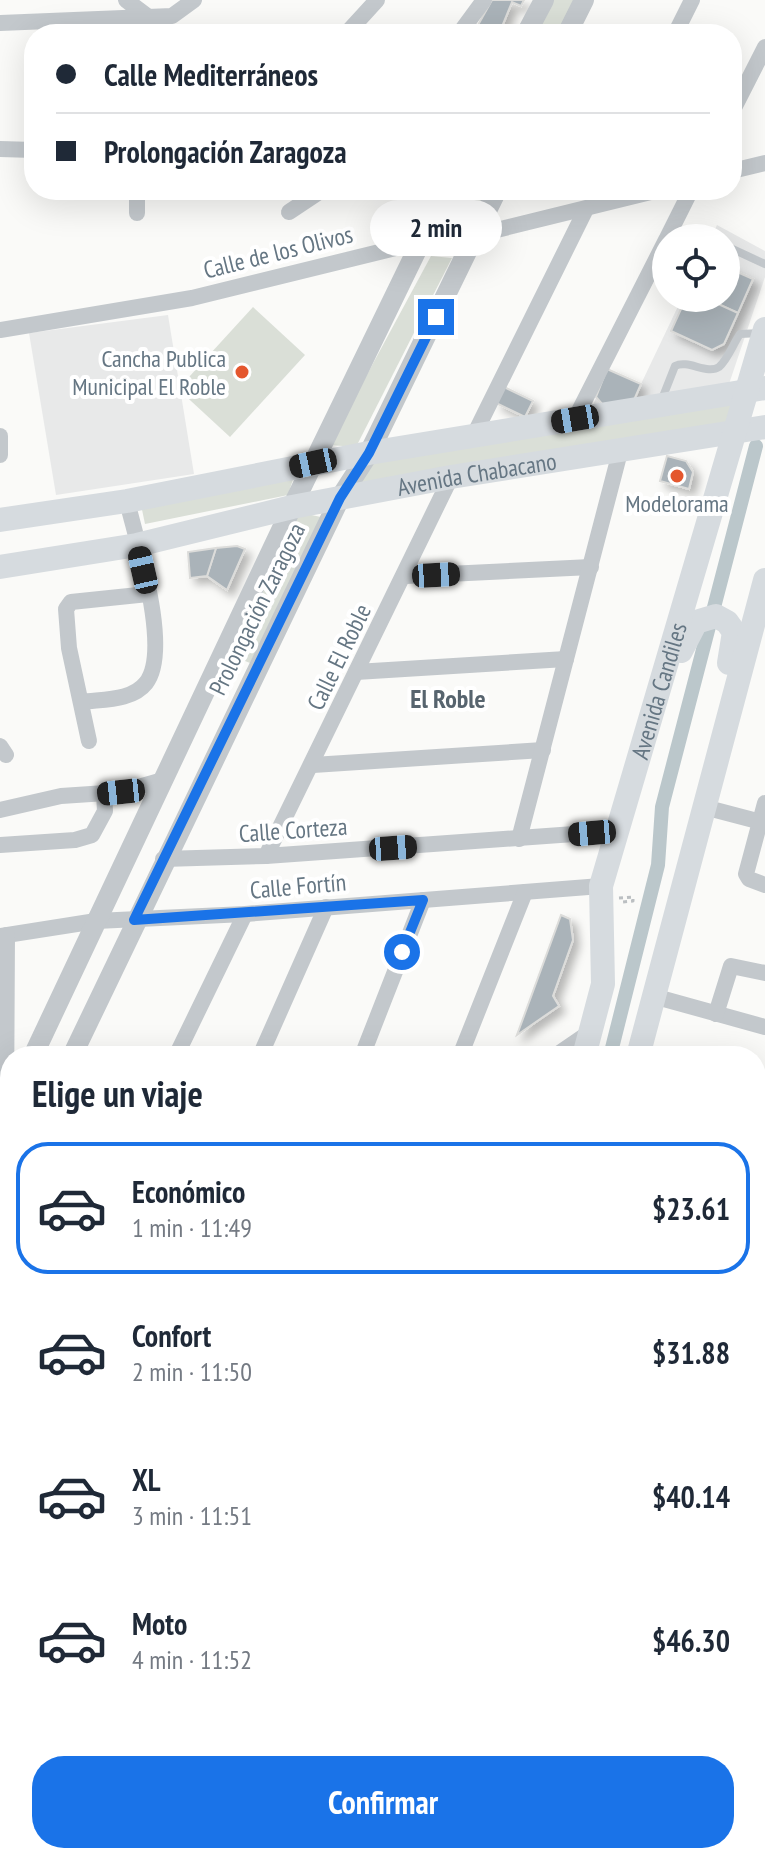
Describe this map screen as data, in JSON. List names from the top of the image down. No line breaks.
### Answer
{"streets":{"main road":["Avenida Chabacano","Avenida Candiles"],"street":["Calle de los Olivos","Prolongación Zaragoza","Calle El Roble","Calle Corteza","Calle Fortín"]},"crossings":[["Calle de los Olivos","Prolongación Zaragoza"],["Avenida Chabacano","Prolongación Zaragoza"],["Avenida Chabacano","Calle El Roble"],["Avenida Chabacano","Avenida Candiles"],["Prolongación Zaragoza","Calle Corteza"],["Prolongación Zaragoza","Calle Fortín"],["Calle El Roble","Calle Corteza"],["Avenida Candiles","Calle Corteza"],["Avenida Candiles","Calle Fortín"]],"districts":["El Roble"],"places":["Cancha Publica Municipal El Roble","Modelorama"],"page":{"banner":["Calle Mediterráneos","Prolongación Zaragoza"],"bubble":"2 min","heading":"Elige un viaje","list":[{"name":"Económico","note":"1 min · 11:49","value":"$23.61"},{"name":"Confort","note":"2 min · 11:50","value":"$31.88"},{"name":"XL","note":"3 min · 11:51","value":"$40.14"},{"name":"Moto","note":"4 min · 11:52","value":"$46.30"}],"buttons":"Confirmar"}}
